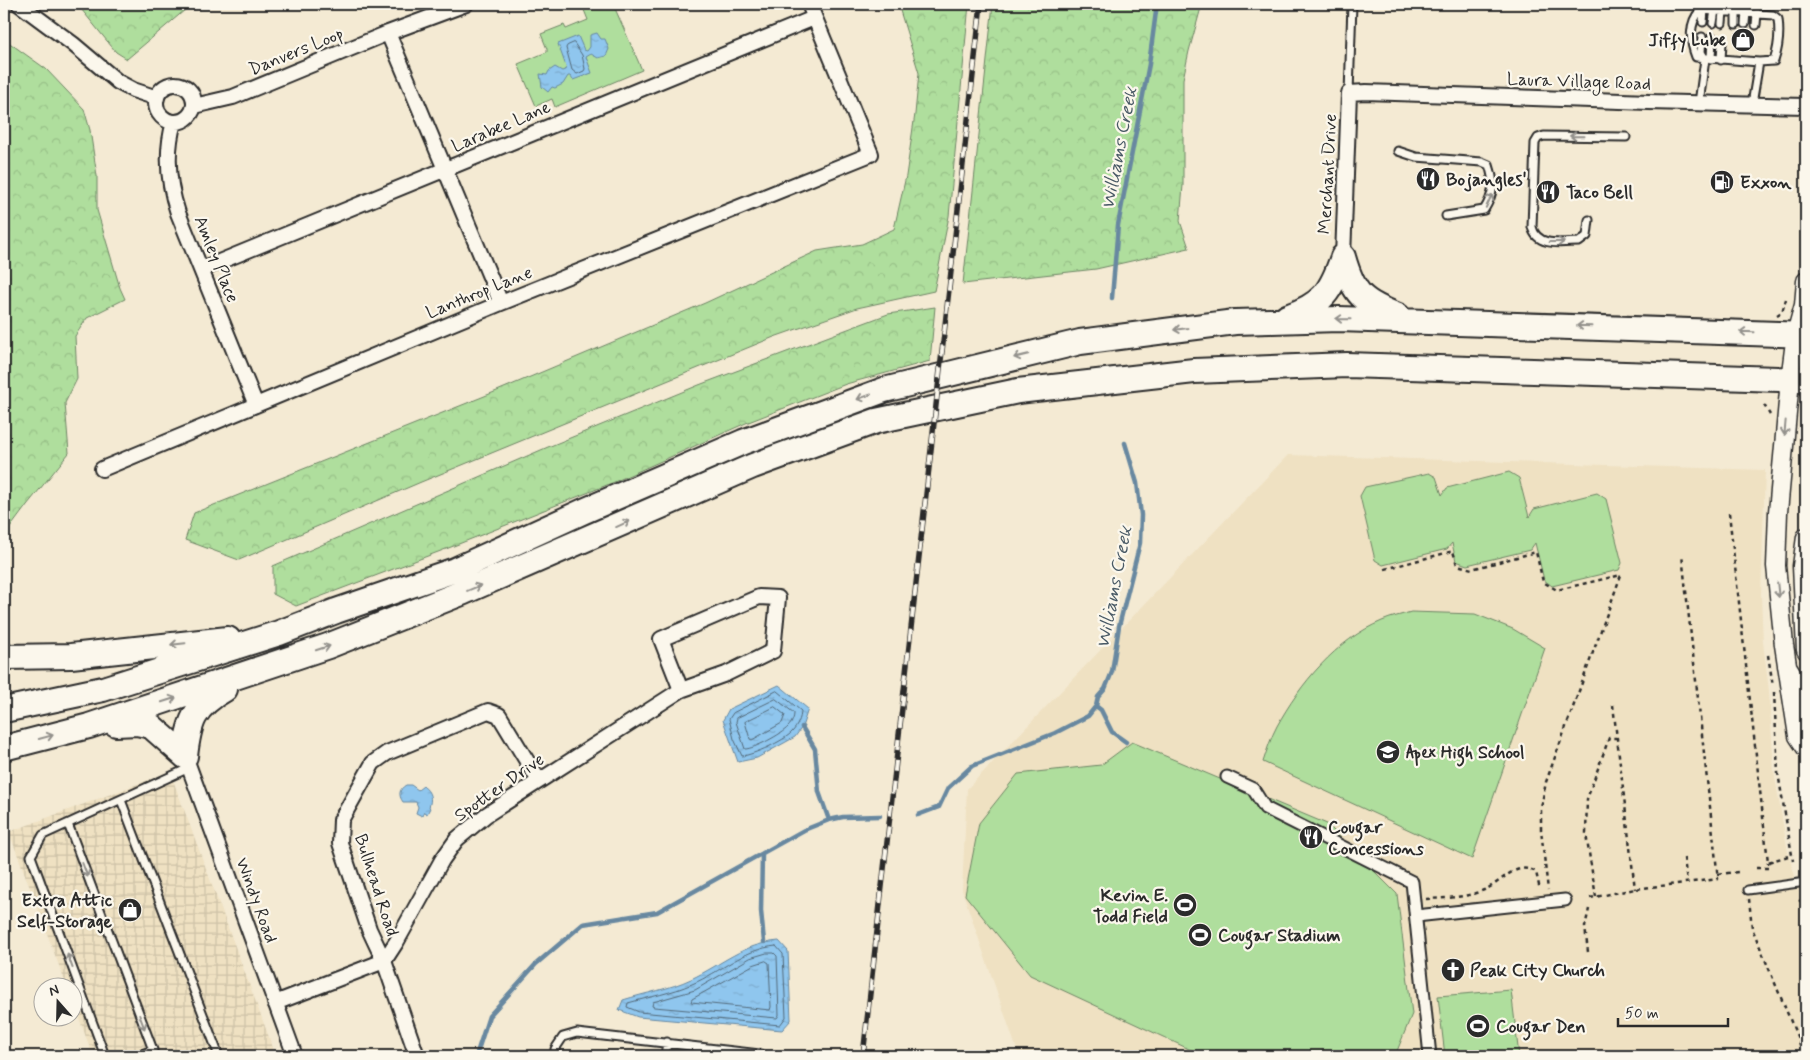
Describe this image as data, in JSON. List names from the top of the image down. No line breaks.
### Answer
{"streets":{"street":["Danvers Loop","Laura Village Road","Larabee Lane","Merchant Drive","Amley Place","Lanthrop Lane","Spotter Drive","Bullhead Road","Windy Road"]},"crossings":[["Danvers Loop","Amley Place"],["Laura Village Road","Merchant Drive"],["Larabee Lane","Amley Place"],["Larabee Lane","Lanthrop Lane"],["Amley Place","Lanthrop Lane"],["Spotter Drive","Bullhead Road"]],"water":["Williams Creek"],"places":{"shop":["Jiffy Lube","Extra Attic Self-Storage"],"restaurant":["Bojangles'","Taco Bell","Cougar Concessions"],"fuel station":["Exxon"],"school or university":["Apex High School"],"sports":["Kevin E. Todd Field","Cougar Stadium","Cougar Den"],"church":["Peak City Church"]},"scale_bar":"50 m","north":"top"}
